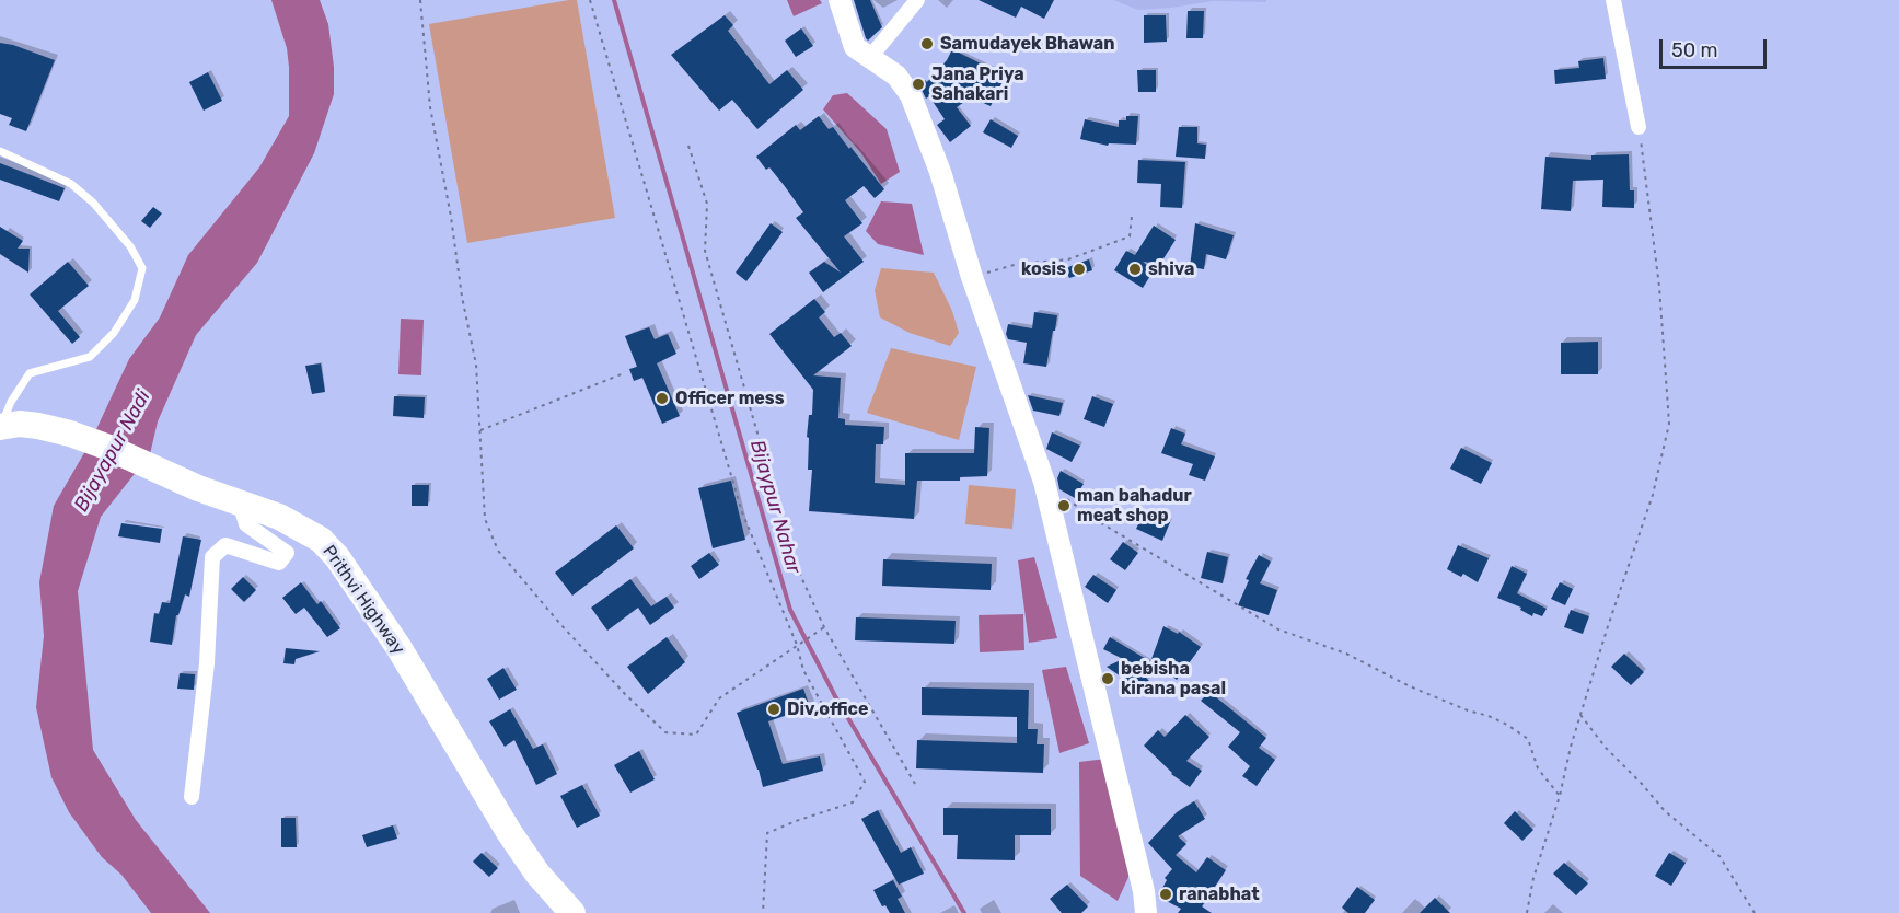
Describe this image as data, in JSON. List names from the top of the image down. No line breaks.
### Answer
{"streets":{"highway":["Prithvi Highway"]},"water":["Bijayapur Nadi","Bijaypur Nahar"],"places":["Samudayek Bhawan","Jana Priya Sahakari","kosis","shiva","Officer mess","man bahadur meat shop","bebisha kirana pasal","Div,office","ranabhat"],"scale_bar":"50 m"}
